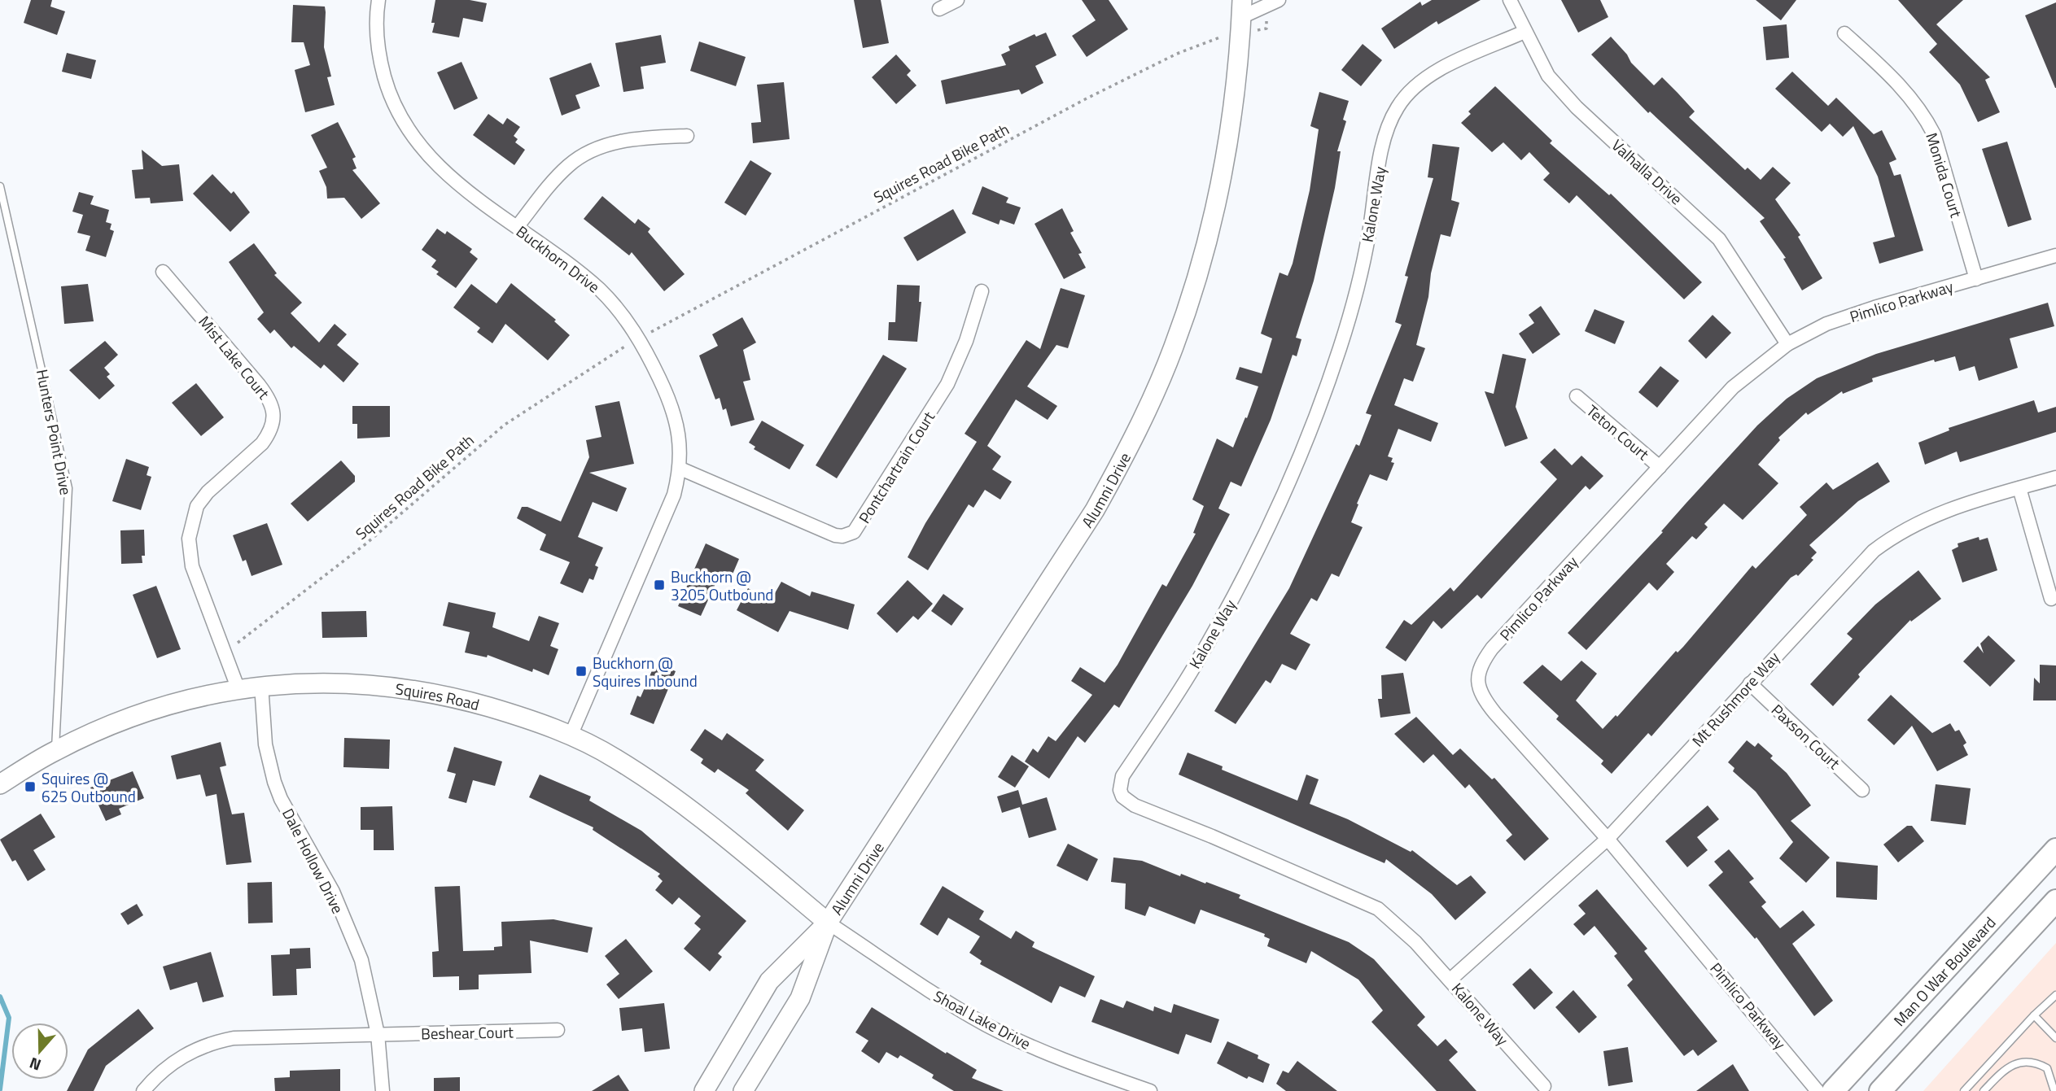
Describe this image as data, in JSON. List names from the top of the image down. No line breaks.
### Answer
{"streets":{"main road":["Man O War Boulevard"],"street":["Valhalla Drive","Monida Court","Kalone Way","Buckhorn Drive","Pimlico Parkway","Mist Lake Court","Teton Court","Pontchartrain Court","Alumni Drive","Squires Road","Mt Rushmore Way","Paxson Court","Dale Hollow Drive","Shoal Lake Drive","Beshear Court"],"lane":["Hunters Point Drive"],"path":["Squires Road Bike Path"]},"crossings":[["Squires Road Bike Path","Mist Lake Court"],["Squires Road Bike Path","Alumni Drive"],["Valhalla Drive","Kalone Way"],["Valhalla Drive","Pimlico Parkway"],["Monida Court","Pimlico Parkway"],["Kalone Way","Mt Rushmore Way"],["Buckhorn Drive","Pontchartrain Court"],["Buckhorn Drive","Squires Road"],["Pimlico Parkway","Teton Court"],["Pimlico Parkway","Mt Rushmore Way"],["Mist Lake Court","Squires Road"],["Hunters Point Drive","Squires Road"],["Alumni Drive","Squires Road"],["Alumni Drive","Shoal Lake Drive"],["Squires Road","Dale Hollow Drive"],["Squires Road","Shoal Lake Drive"],["Mt Rushmore Way","Paxson Court"],["Dale Hollow Drive","Beshear Court"]],"places":{"transit":["Buckhorn @ 3205 Outbound","Buckhorn @ Squires Inbound","Squires @ 625 Outbound"]},"north":"bottom"}
